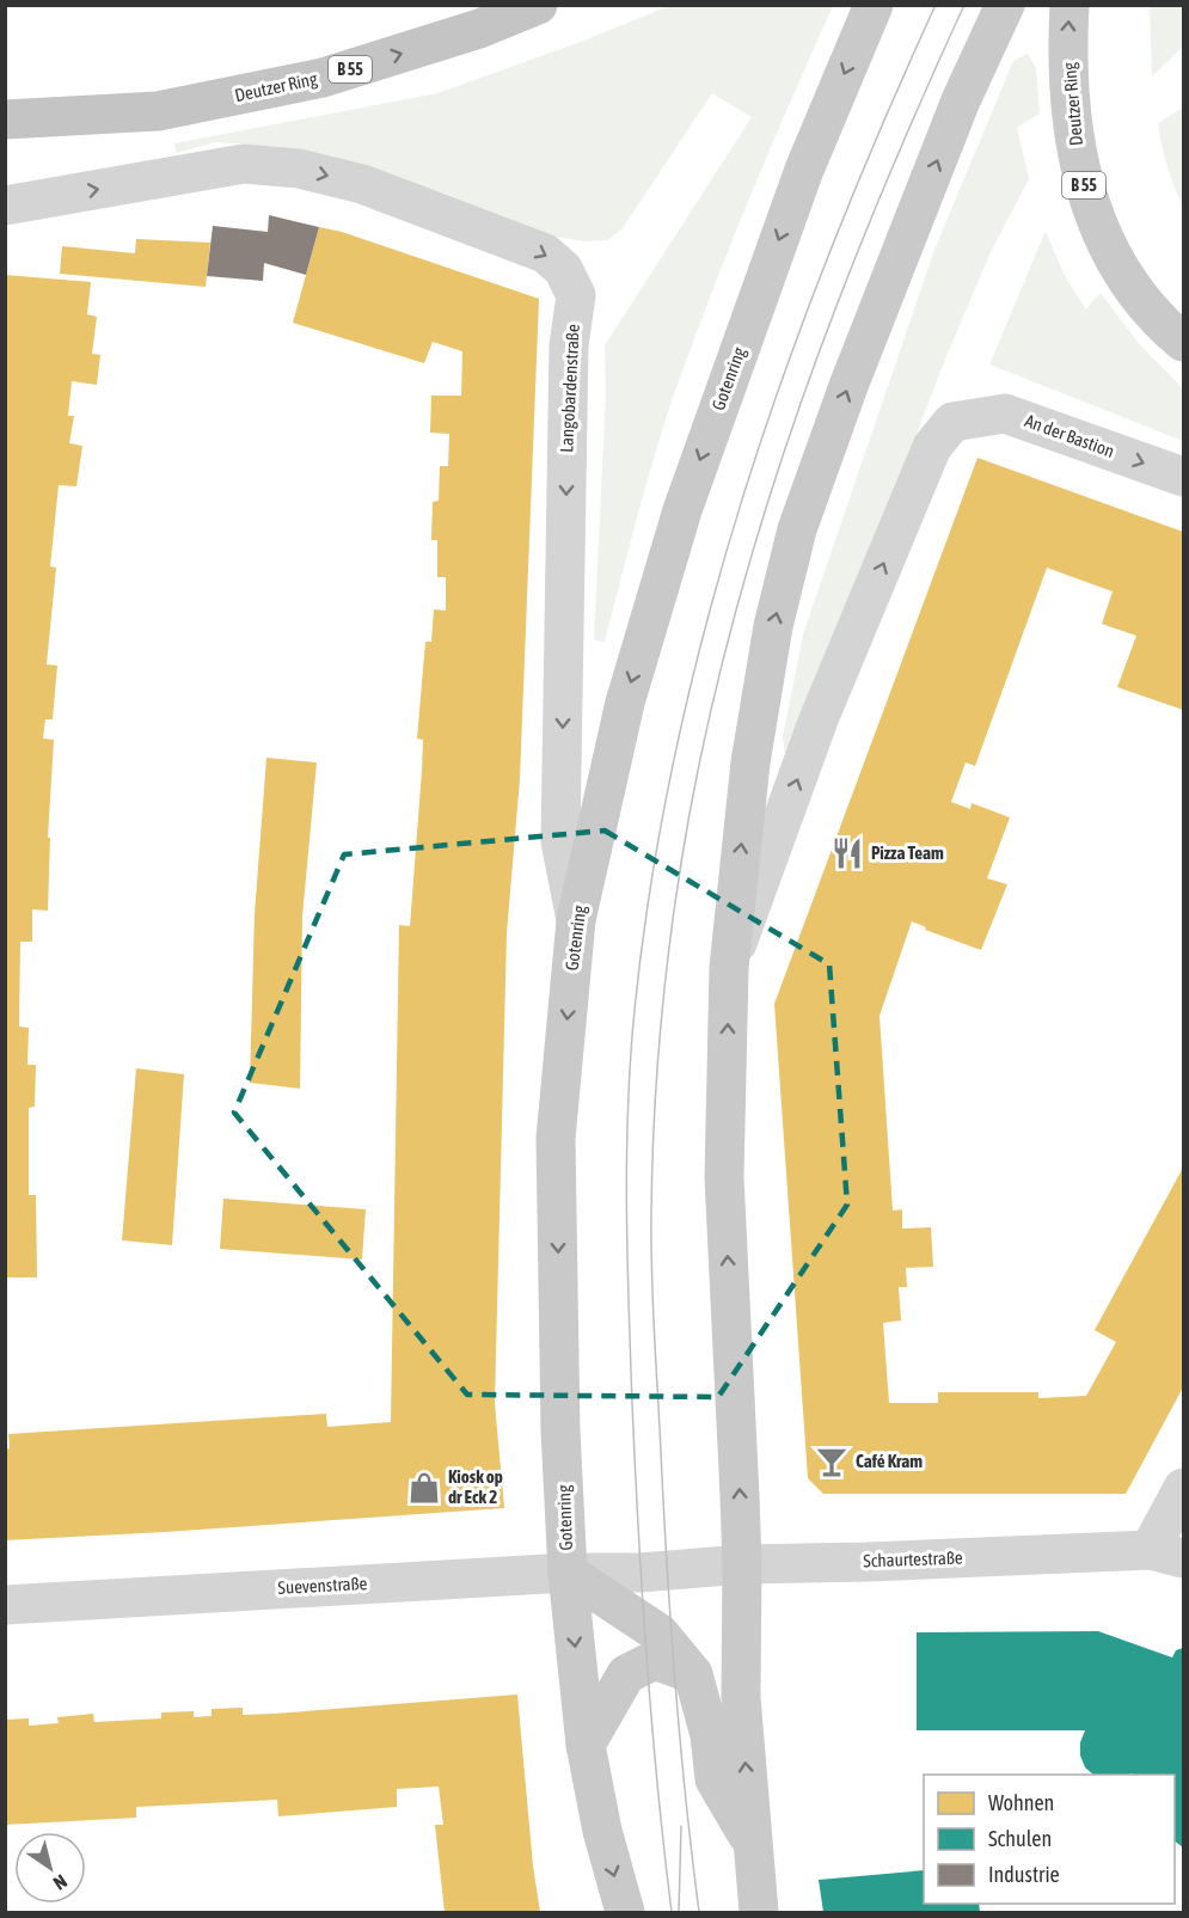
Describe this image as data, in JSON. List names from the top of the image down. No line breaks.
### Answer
{"streets":{"highway":["B 55","Deutzer Ring"],"main road":["Gotenring"],"street":["Langobardenstraße","An der Bastion","Schaurtestraße","Suevenstraße"]},"crossings":[["Gotenring","Langobardenstraße"],["Gotenring","Suevenstraße"],["Schaurtestraße","Suevenstraße"]],"one_way":["An der Bastion"],"places":{"restaurant":["Pizza Team"],"bar":["Café Kram"],"shop":["Kiosk op dr Eck 2"]},"legend":["Wohnen","Schulen","Industrie"],"north":"bottom right"}
